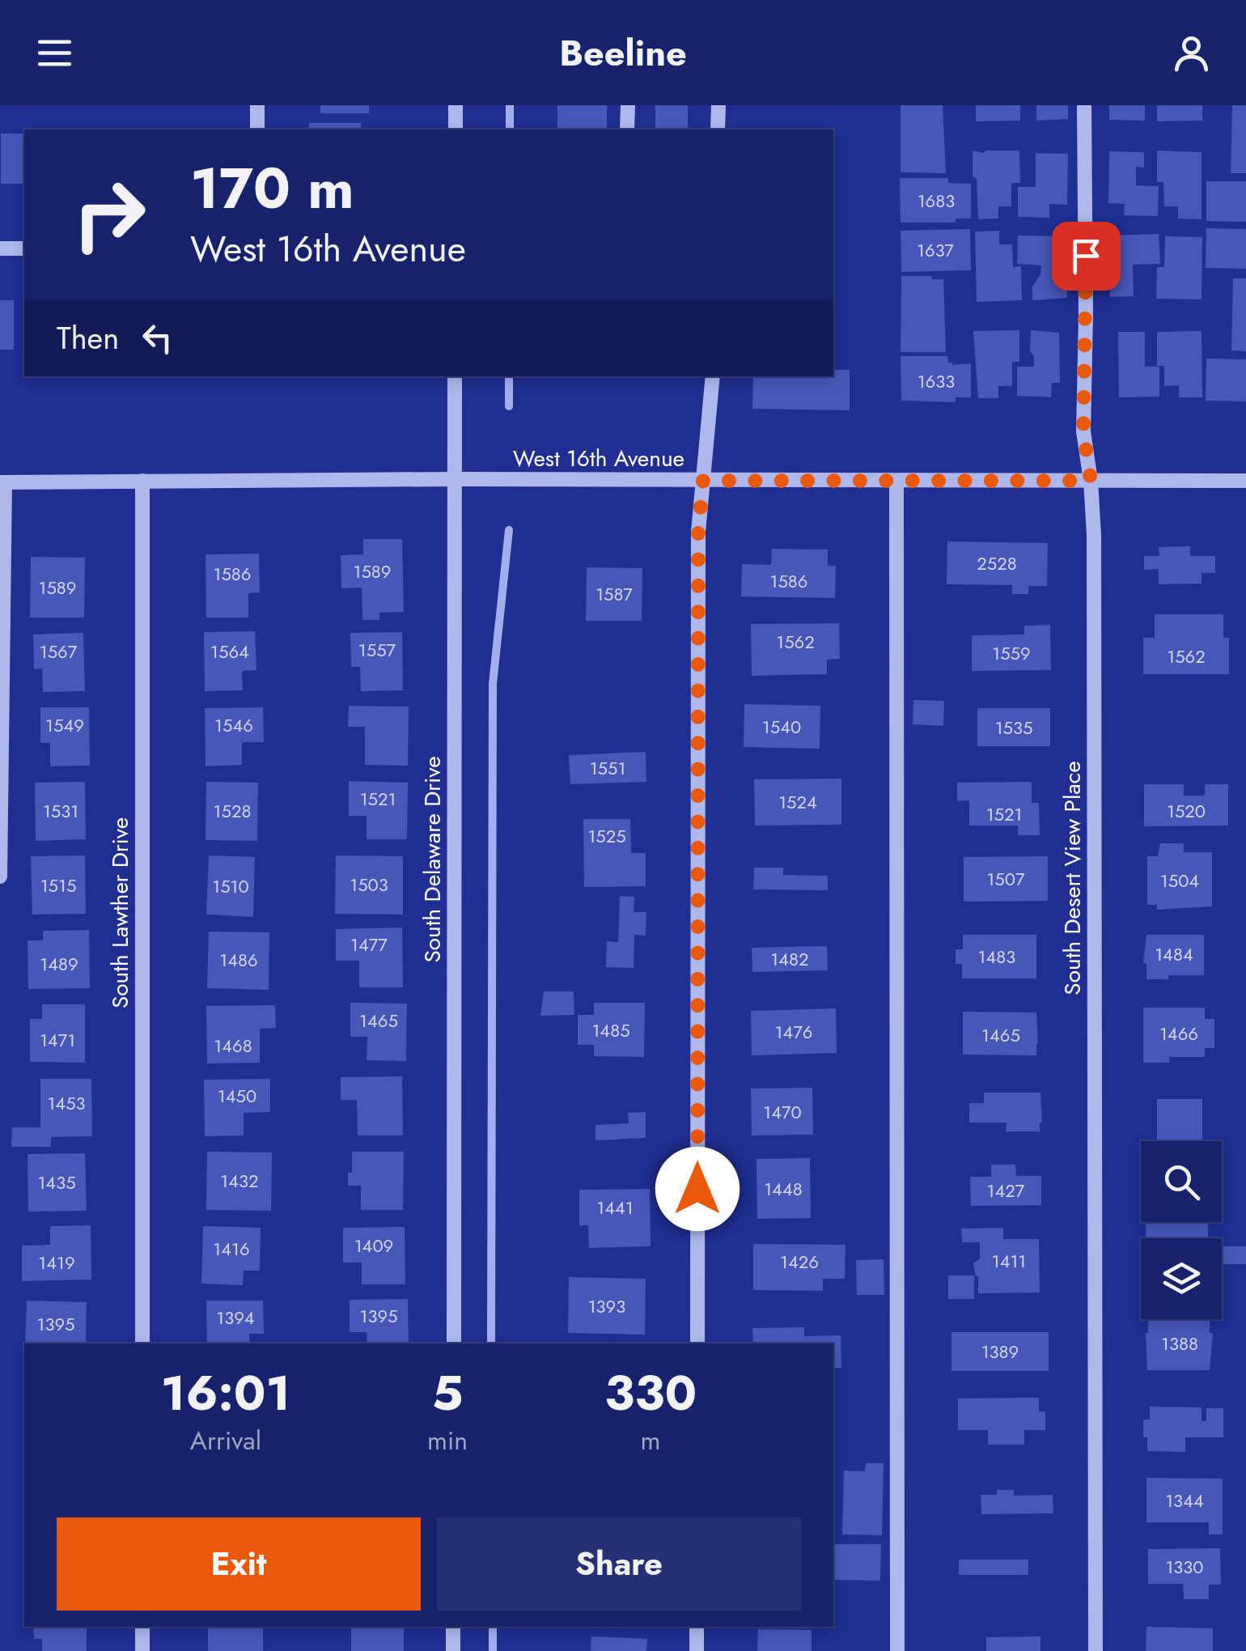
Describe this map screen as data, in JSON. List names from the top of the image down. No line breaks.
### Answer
{"streets":{"street":["West 16th Avenue","South Delaware Drive","South Desert View Place","South Lawther Drive"]},"crossings":[["West 16th Avenue","South Delaware Drive"],["West 16th Avenue","South Desert View Place"],["West 16th Avenue","South Lawther Drive"]],"house_numbers":["1683","1637","1633","2528","1589","1586","1586","1589","1587","1562","1557","1567","1564","1559","1562","1549","1546","1540","1535","1551","1521","1524","1531","1528","1520","1521","1525","1507","1504","1503","1515","1510","1477","1484","1483","1482","1486","1489","1465","1485","1476","1466","1465","1471","1468","1450","1453","1470","1432","1435","1448","1427","1441","1409","1416","1411","1426","1419","1393","1395","1394","1395","1388","1389","1344","1330"],"page":{"header":"Beeline","turn":["170 m","West 16th Avenue"],"then":"Then","eta":["16:01","Arrival","5","min","330","m"],"buttons":["Exit","Share"]}}
